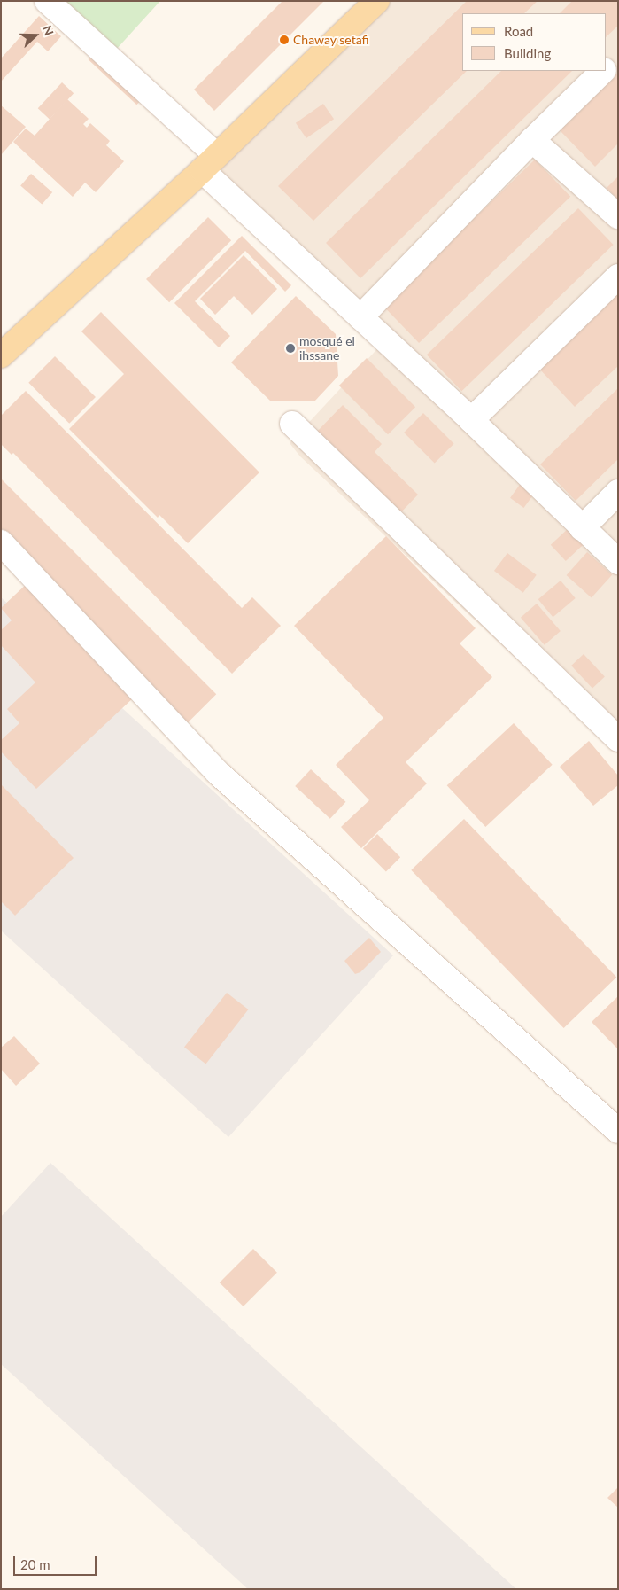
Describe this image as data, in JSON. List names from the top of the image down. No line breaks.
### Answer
{"places":["Chaway setafi","mosqué el ihssane"],"legend":["Road","Building"],"scale_bar":"20 m","north":"right"}
